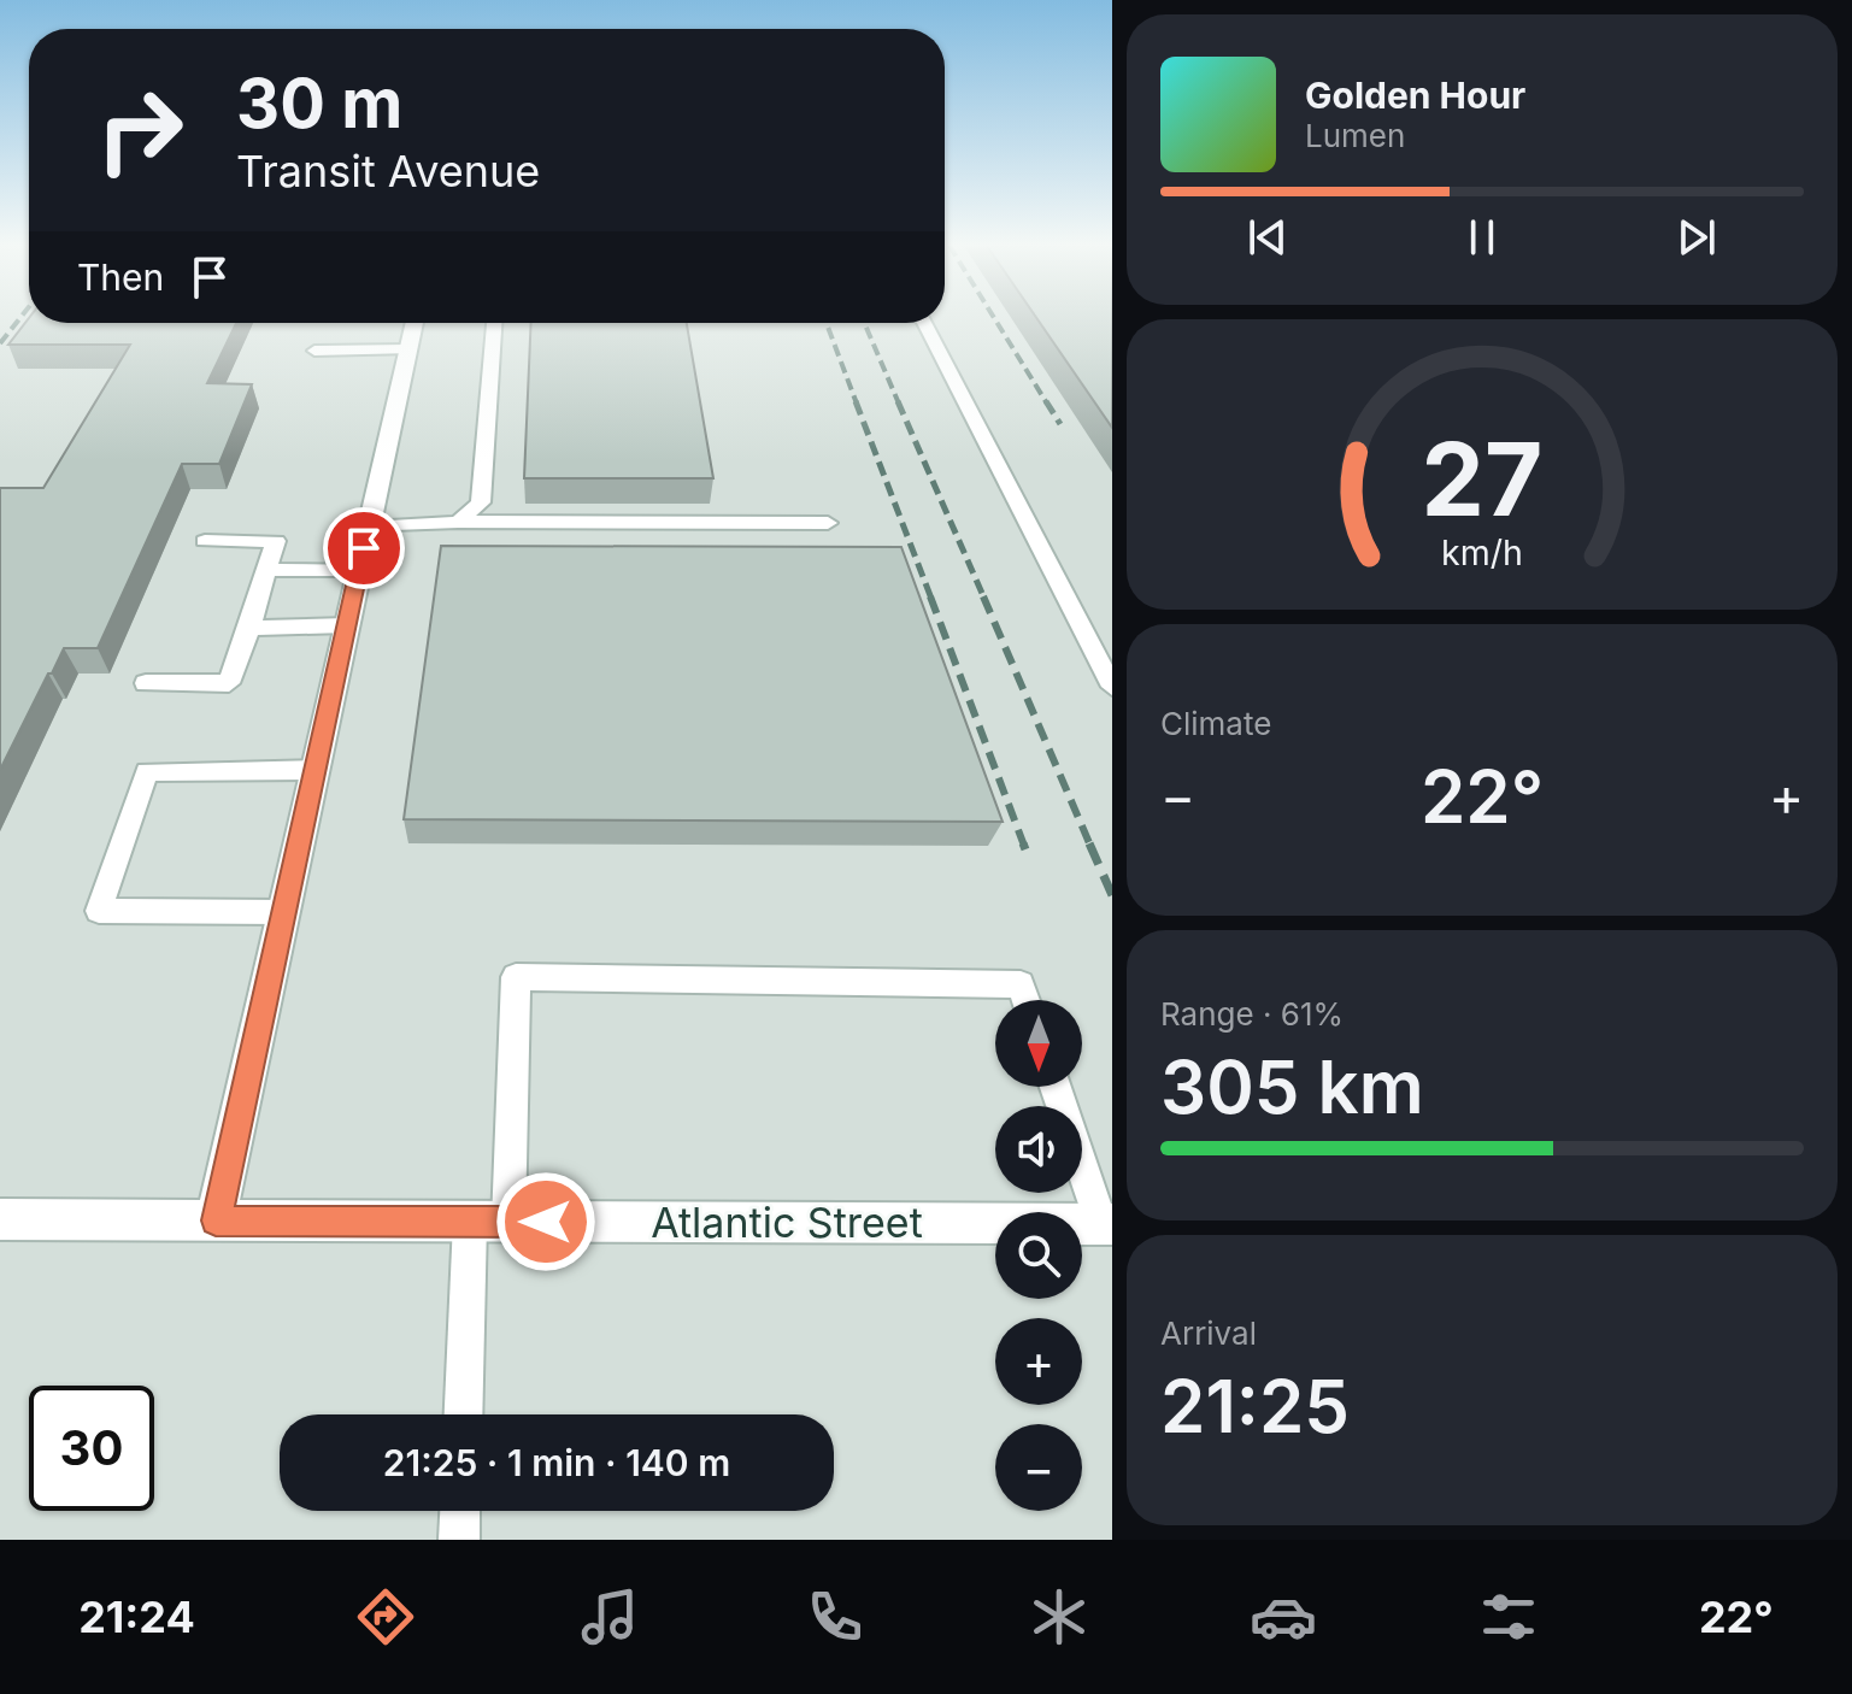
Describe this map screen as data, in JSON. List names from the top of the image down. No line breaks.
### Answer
{"streets":{"street":["Atlantic Street"]},"north":"bottom","page":{"turn":["30 m","Transit Avenue"],"song":["Golden Hour","Lumen"],"then":"Then","tile":["Climate",["Range · 61%","305 km"],["Arrival","21:25"]],"heat":["−","22°","+"],"map_buttons":["+","−"],"limit":"30","trip":"21:25 · 1 min · 140 m","tabs":["21:24","22°"],"gauge":["27","km/h"]}}
